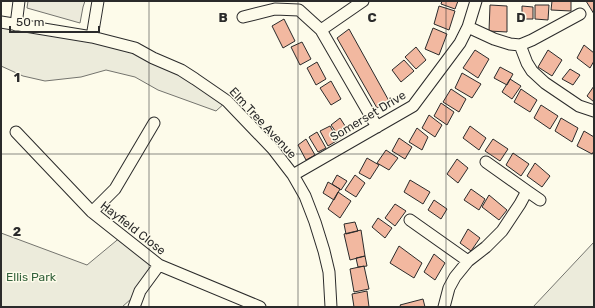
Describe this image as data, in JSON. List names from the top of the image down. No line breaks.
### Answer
{"streets":{"street":["Somerset Drive","Elm Tree Avenue","Hayfield Close"]},"crossings":[["Somerset Drive","Elm Tree Avenue"]],"parks":["Ellis Park"],"scale_bar":"50 m","grid":{"columns":["B","C","D"],"rows":["1","2"]}}
